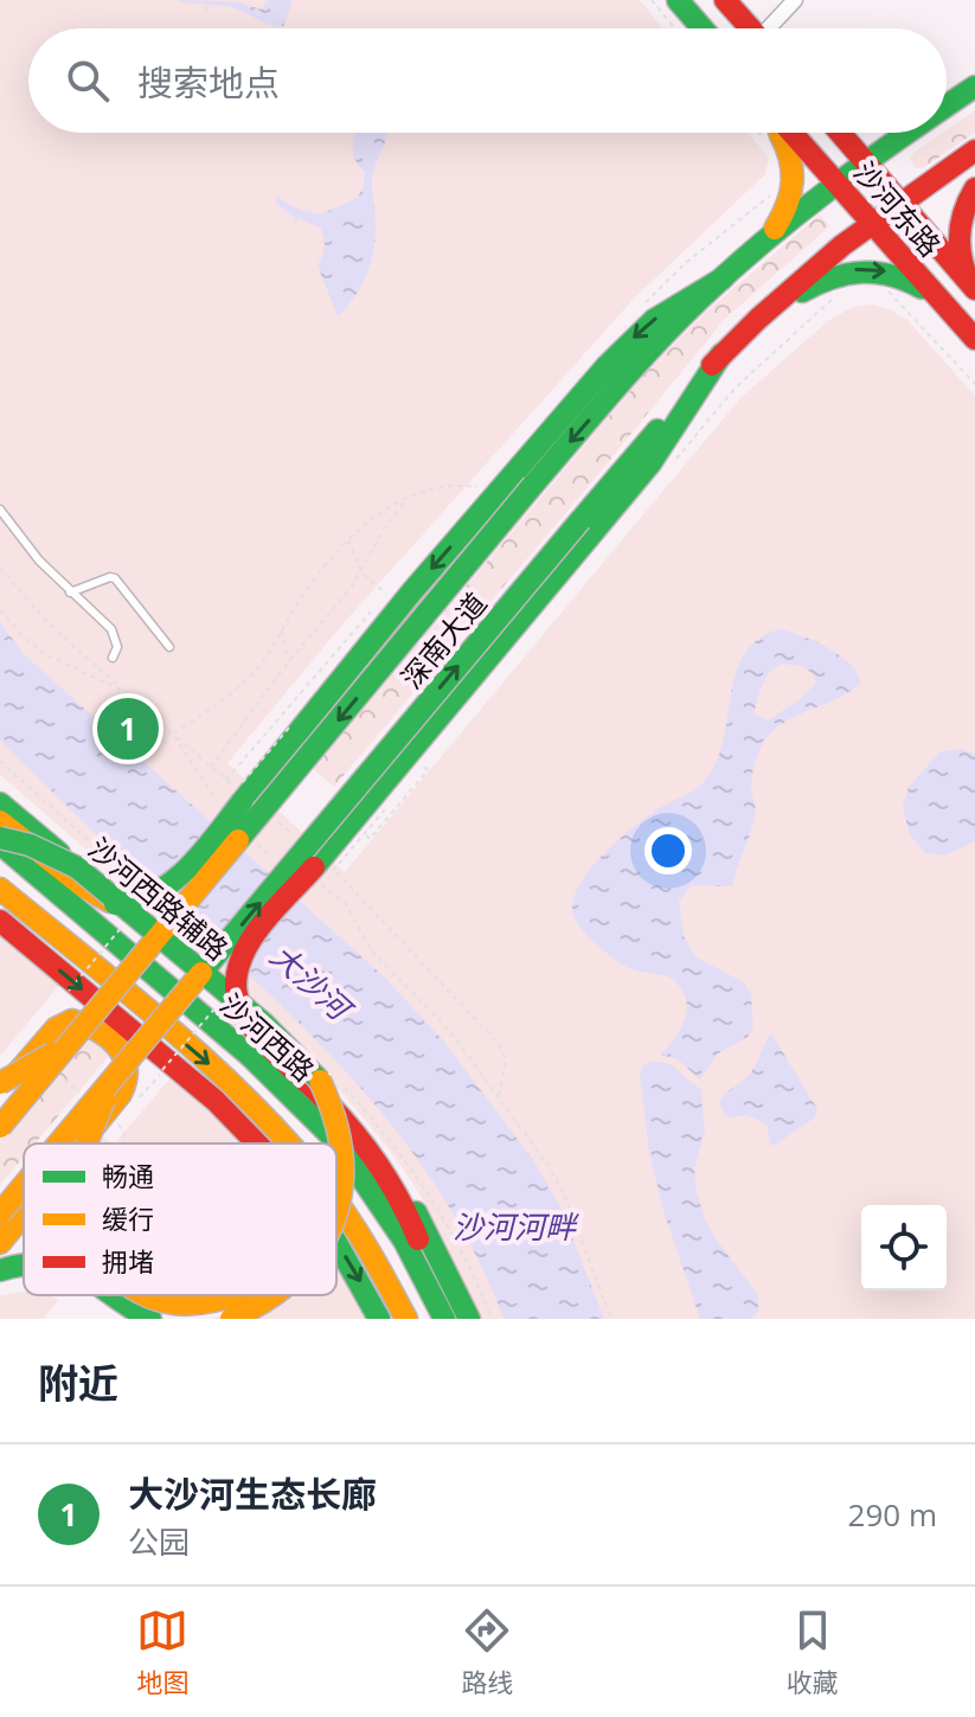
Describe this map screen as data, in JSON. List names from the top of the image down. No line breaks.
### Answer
{"streets":{"main road":["沙河东路","深南大道","沙河西路辅路","沙河西路"]},"crossings":[["沙河东路","深南大道"]],"water":["大沙河","沙河河畔"],"legend":["畅通","缓行","拥堵"],"page":{"search":"搜索地点","pins":"1","heading":"附近","list":[{"mark":"1","name":"大沙河生态长廊","note":"公园","value":"290 m"}],"nav":["地图","路线","收藏"]}}
